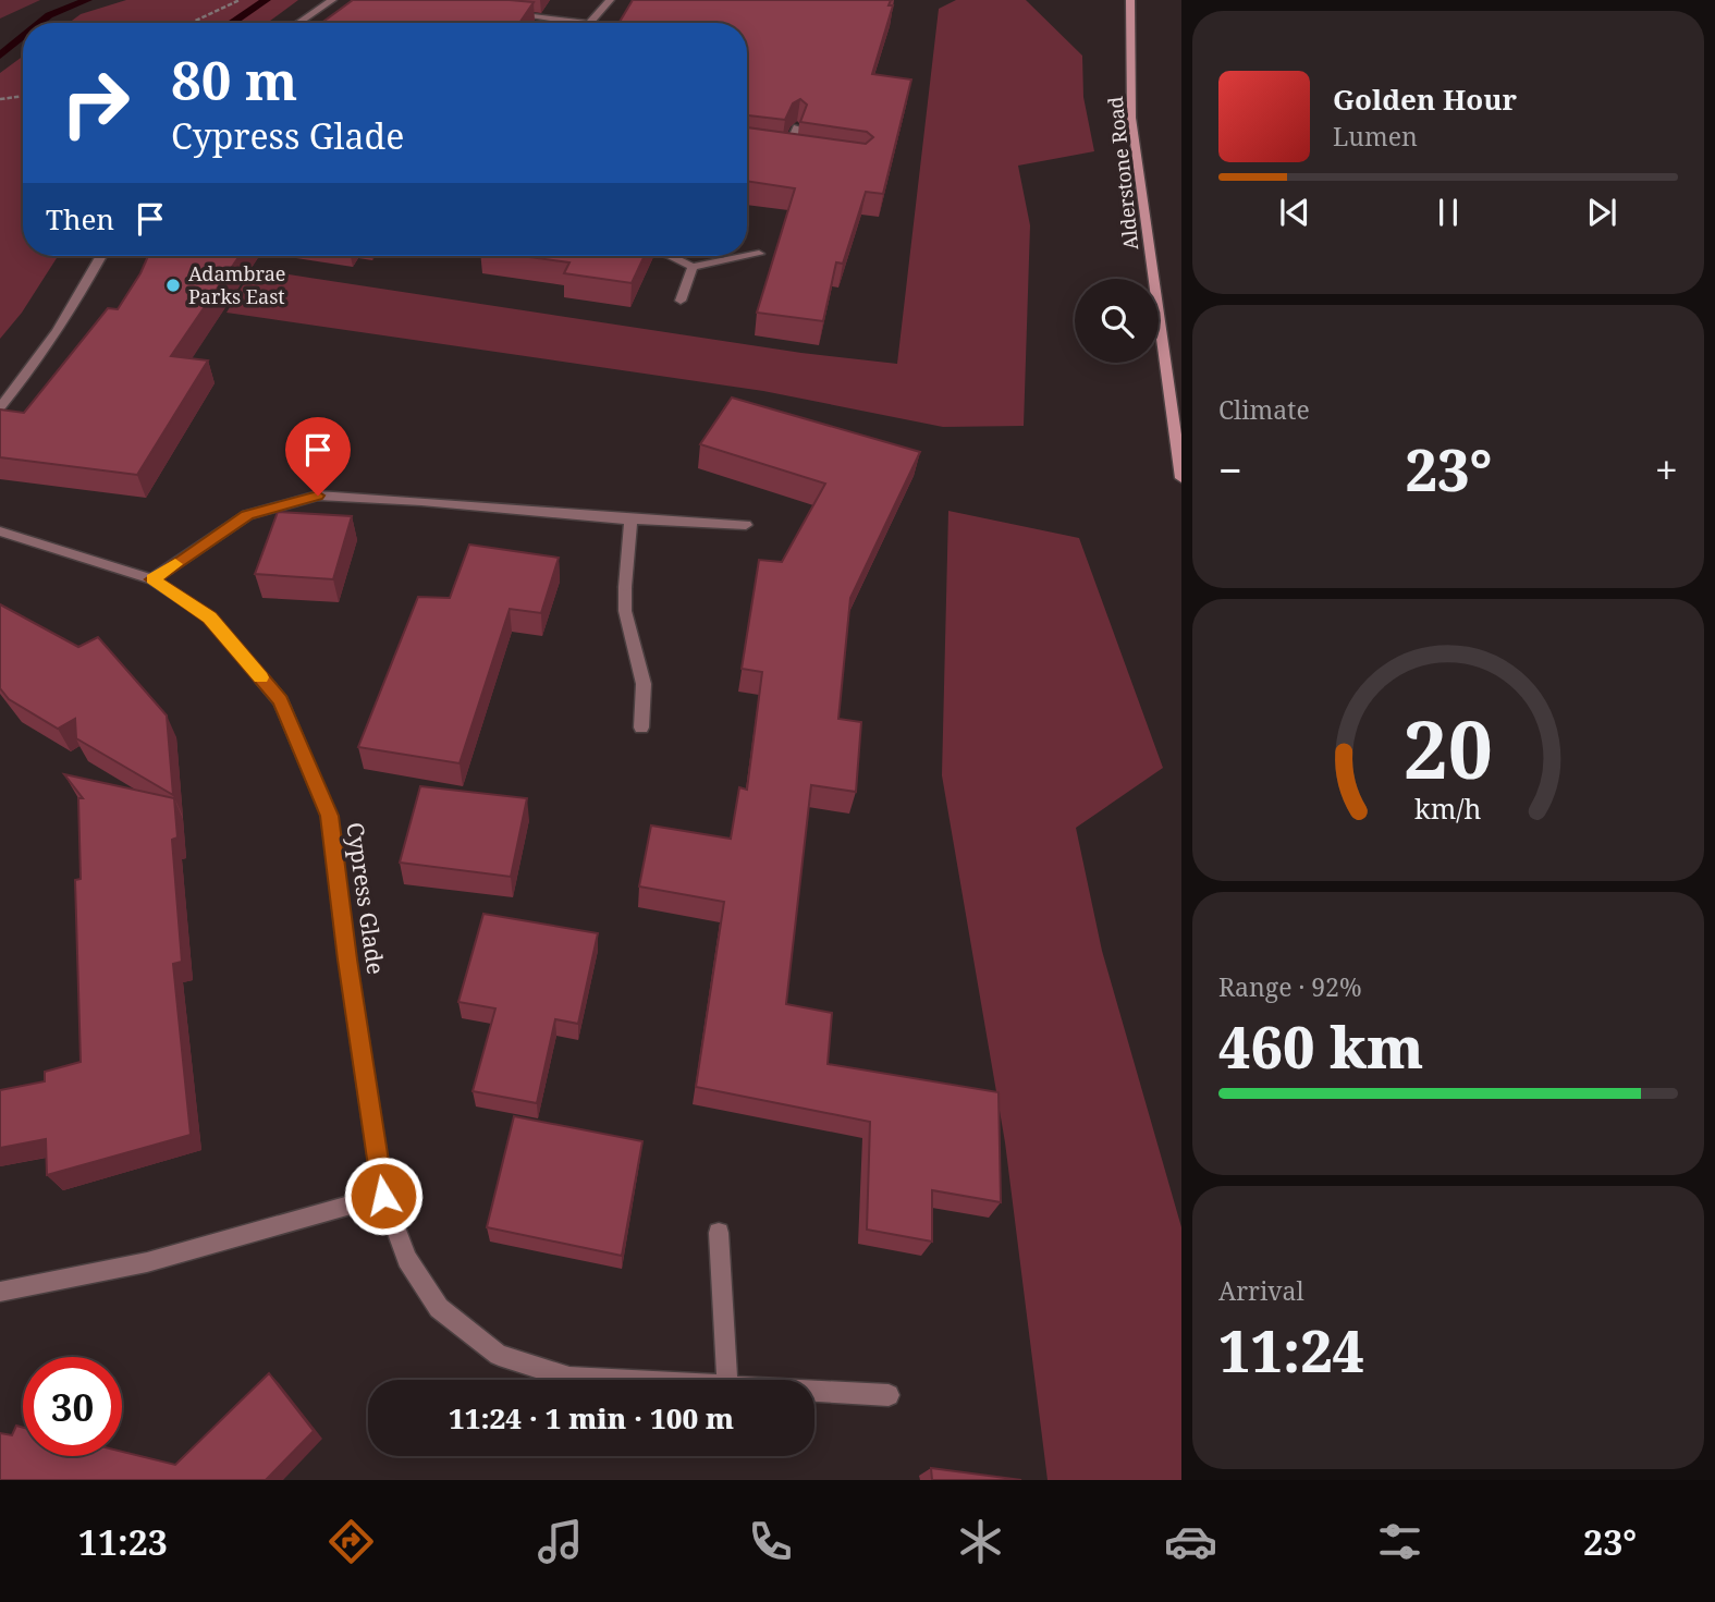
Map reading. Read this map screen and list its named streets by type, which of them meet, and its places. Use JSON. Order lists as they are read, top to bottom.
{
  "streets": {
    "street": ["Alderstone Road", "Cypress Glade"]
  },
  "places": ["Adambrae Parks East"],
  "page": {
    "turn": ["80 m", "Cypress Glade"],
    "song": ["Golden Hour", "Lumen"],
    "then": "Then",
    "tile": [
      "Climate",
      ["Range · 92%", "460 km"],
      ["Arrival", "11:24"]
    ],
    "heat": ["−", "23°", "+"],
    "limit": "30",
    "trip": "11:24 · 1 min · 100 m",
    "tabs": ["11:23", "23°"],
    "gauge": ["20", "km/h"]
  }
}
